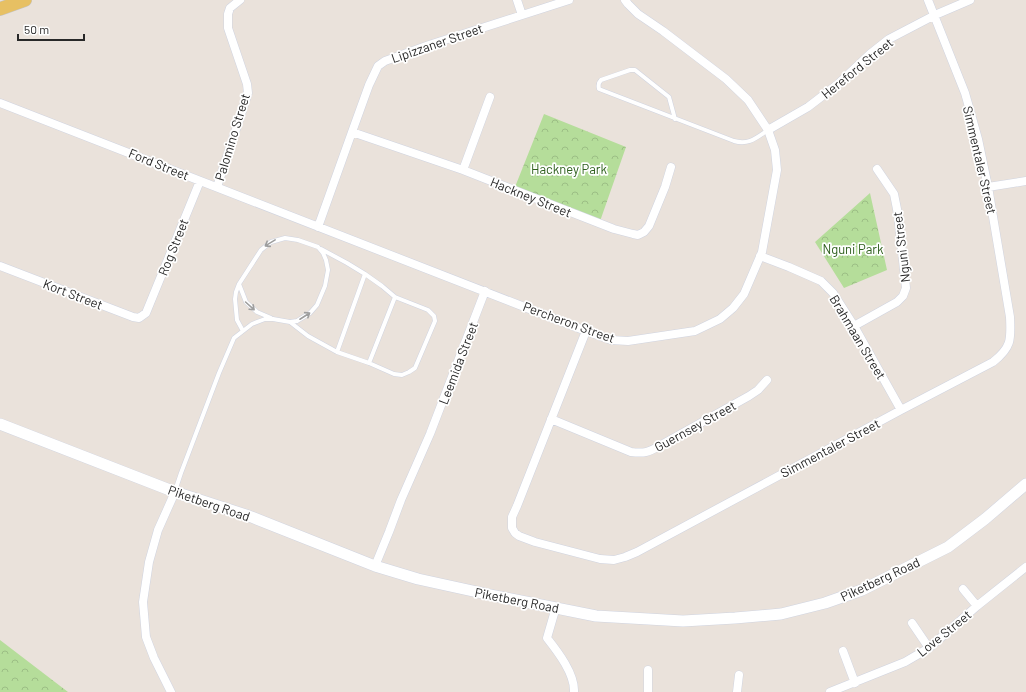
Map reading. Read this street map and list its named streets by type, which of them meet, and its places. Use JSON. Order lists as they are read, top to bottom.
{
  "streets": {
    "street": [
      "Lipizzaner Street",
      "Hereford Street",
      "Palomino Street",
      "Simmentaler Street",
      "Ford Street",
      "Hackney Street",
      "Rog Street",
      "Nguni Street",
      "Kort Street",
      "Percheron Street",
      "Brahmaan Street",
      "Leemida Street",
      "Guernsey Street",
      "Piketberg Road",
      "Love Street"
    ]
  },
  "crossings": [
    ["Lipizzaner Street", "Ford Street"],
    ["Lipizzaner Street", "Hackney Street"],
    ["Lipizzaner Street", "Percheron Street"],
    ["Hereford Street", "Simmentaler Street"],
    ["Hereford Street", "Percheron Street"],
    ["Palomino Street", "Ford Street"],
    ["Simmentaler Street", "Percheron Street"],
    ["Simmentaler Street", "Brahmaan Street"],
    ["Simmentaler Street", "Guernsey Street"],
    ["Ford Street", "Rog Street"],
    ["Ford Street", "Percheron Street"],
    ["Rog Street", "Kort Street"],
    ["Nguni Street", "Brahmaan Street"],
    ["Percheron Street", "Brahmaan Street"],
    ["Percheron Street", "Leemida Street"],
    ["Leemida Street", "Piketberg Road"]
  ],
  "parks": ["Hackney Park", "Nguni Park"],
  "scale_bar": "50 m"
}
